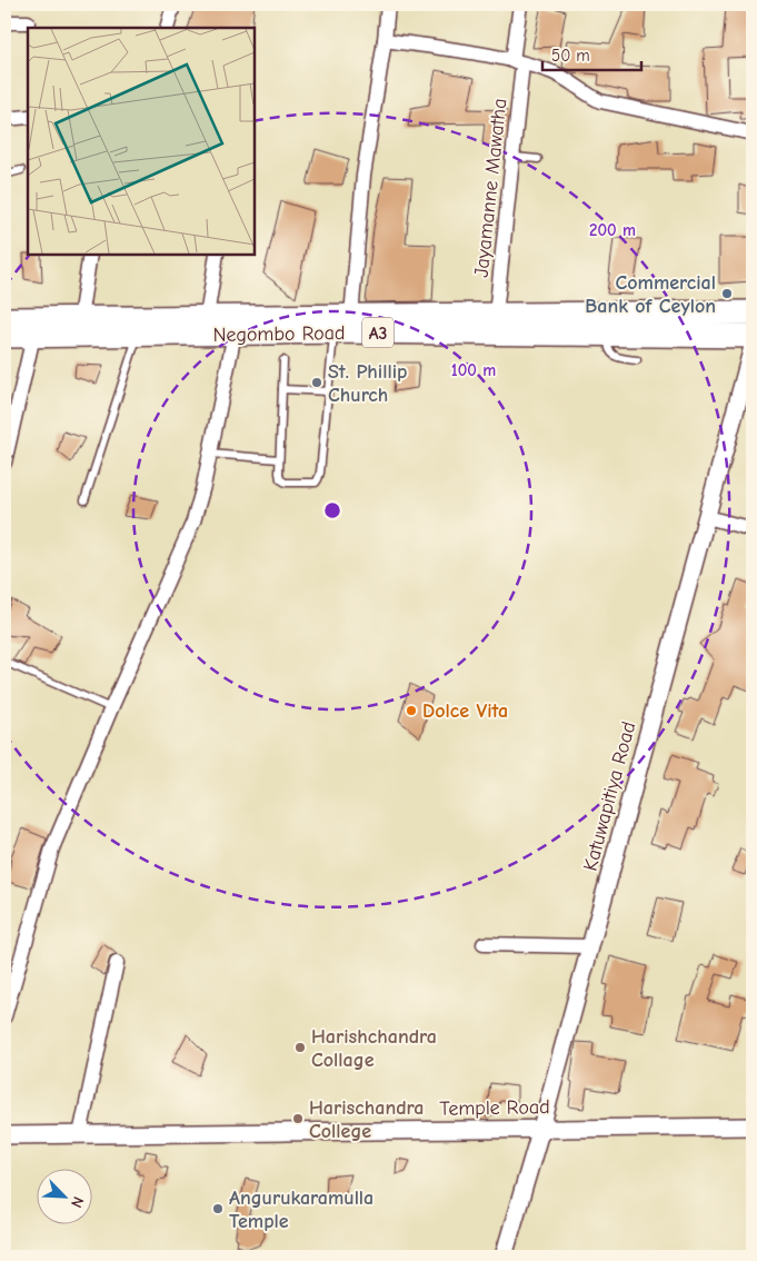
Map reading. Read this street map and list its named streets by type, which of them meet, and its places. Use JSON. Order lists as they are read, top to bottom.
{
  "streets": {
    "highway": ["A3", "Negombo Road"],
    "street": ["Jayamanne Mawatha", "Katuwapitiya Road", "Temple Road"]
  },
  "crossings": [
    ["Jayamanne Mawatha", "Negombo Road"],
    ["Katuwapitiya Road", "Temple Road"]
  ],
  "places": [
    "Commercial Bank of Ceylon",
    "St. Phillip Church",
    "Dolce Vita",
    "Harishchandra Collage",
    "Harischandra College",
    "Angurukaramulla Temple"
  ],
  "scale_bar": "50 m",
  "north": "bottom right",
  "rings": ["200 m", "100 m"]
}
